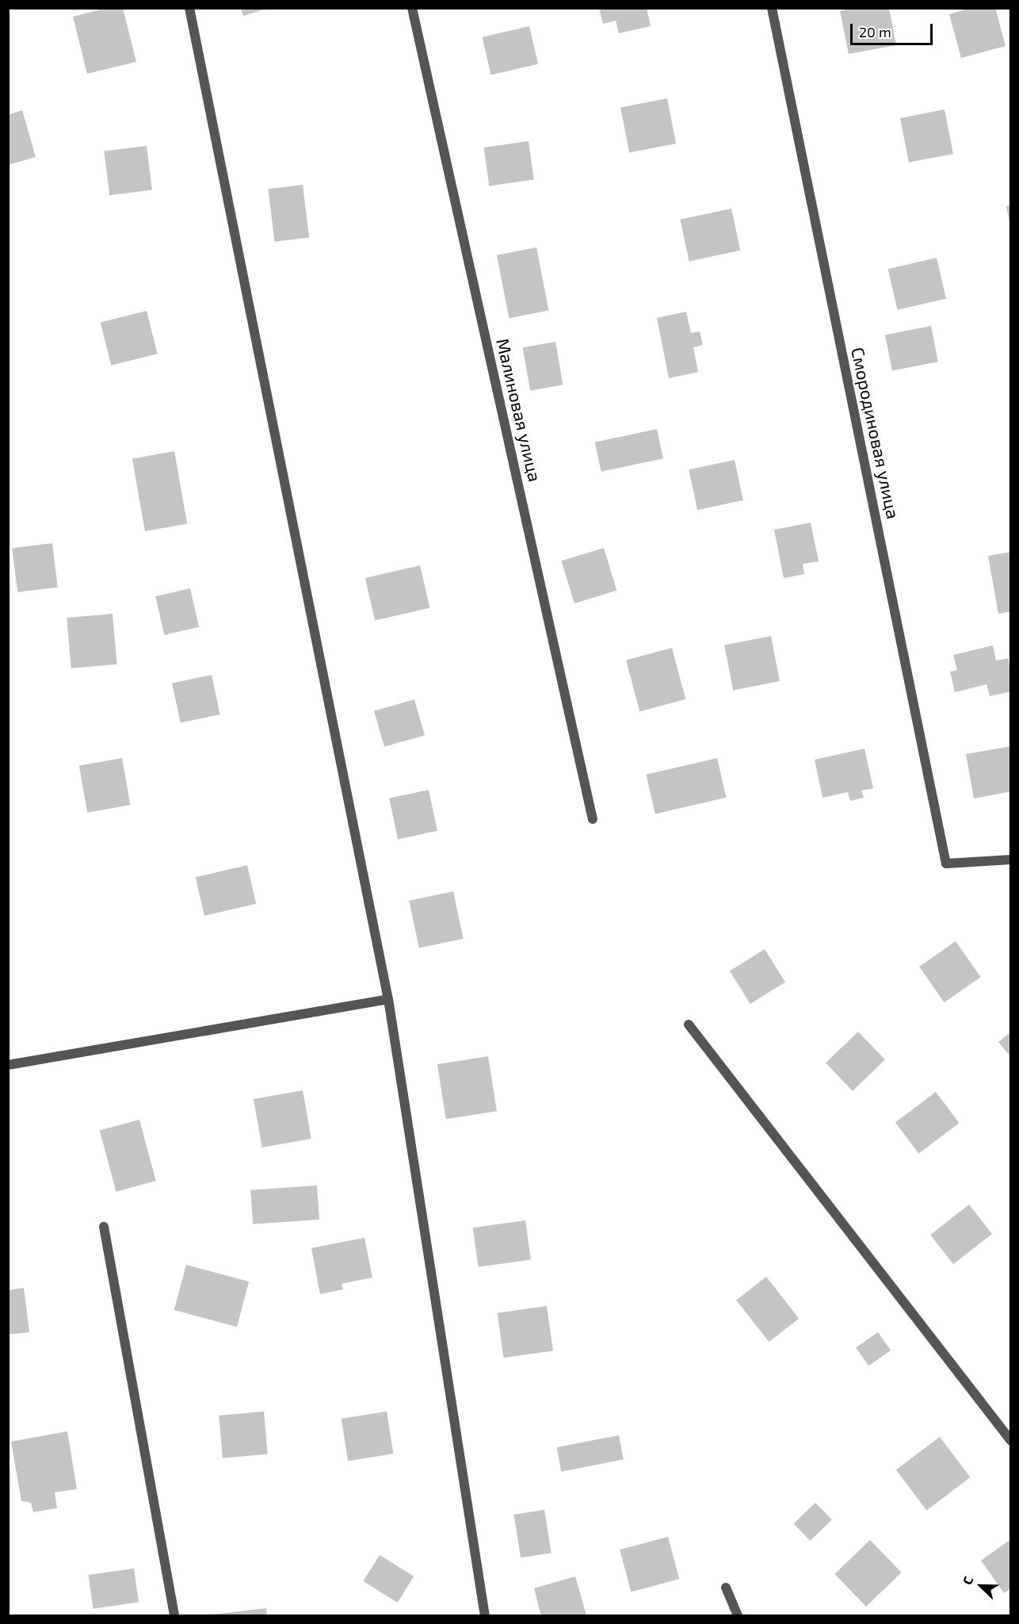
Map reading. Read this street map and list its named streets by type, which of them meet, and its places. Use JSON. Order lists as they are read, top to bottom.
{
  "streets": {
    "street": ["Малиновая улица", "Смородиновая улица"]
  },
  "scale_bar": "20 m",
  "north": "top left"
}
